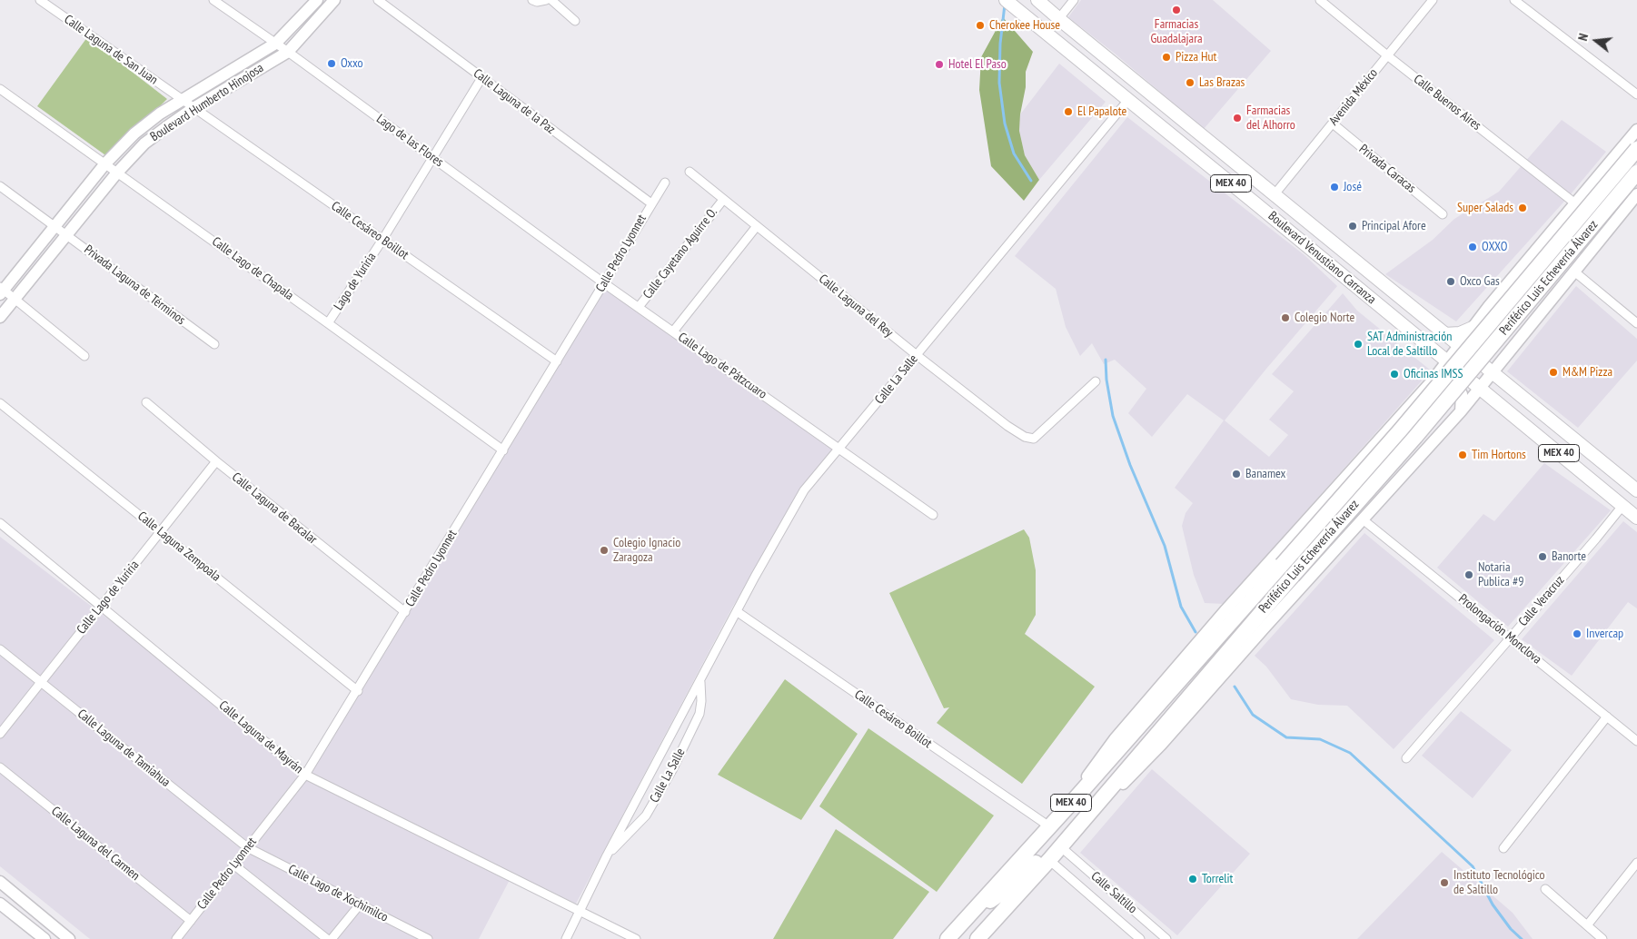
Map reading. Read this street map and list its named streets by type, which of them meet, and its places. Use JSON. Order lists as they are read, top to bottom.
{
  "streets": {
    "highway": ["MEX 40", "Periférico Luis Echeverría Álvarez"],
    "main road": ["Boulevard Venustiano Carranza"],
    "street": [
      "Calle Laguna de San Juan",
      "Avenida México",
      "Calle Laguna de la Paz",
      "Boulevard Humberto Hinojosa",
      "Calle Buenos Aires",
      "Lago de las Flores",
      "Privada Caracas",
      "Calle Cesáreo Boillot",
      "Calle Pedro Lyonnet",
      "Calle Cayetano Aguirre O.",
      "Calle Lago de Chapala",
      "Lago de Yuriria",
      "Privada Laguna de Términos",
      "Calle Laguna del Rey",
      "Calle Lago de Pátzcuaro",
      "Calle La Salle",
      "Calle Laguna de Bacalar",
      "Calle Laguna Zempoala",
      "Calle Lago de Yuriria",
      "Calle Veracruz",
      "Prolongación Monclova",
      "Calle Laguna de Mayrán",
      "Calle Laguna de Tamiahua",
      "Calle Laguna del Carmen",
      "Calle Saltillo",
      "Calle Lago de Xochimilco"
    ]
  },
  "crossings": [
    ["Calle Laguna de San Juan", "Boulevard Humberto Hinojosa"],
    ["Calle Laguna de San Juan", "Calle Cesáreo Boillot"],
    ["Avenida México", "Calle Buenos Aires"],
    ["Avenida México", "Privada Caracas"],
    ["Avenida México", "Boulevard Venustiano Carranza"],
    ["Calle Laguna de la Paz", "Calle Pedro Lyonnet"],
    ["Calle Laguna de la Paz", "Lago de Yuriria"],
    ["Boulevard Humberto Hinojosa", "Lago de las Flores"],
    ["Boulevard Humberto Hinojosa", "Calle Cesáreo Boillot"],
    ["Boulevard Humberto Hinojosa", "Calle Lago de Chapala"],
    ["Boulevard Humberto Hinojosa", "Privada Laguna de Términos"],
    ["Calle Buenos Aires", "Periférico Luis Echeverría Álvarez"],
    ["Lago de las Flores", "Calle Pedro Lyonnet"],
    ["Lago de las Flores", "Lago de Yuriria"],
    ["Lago de las Flores", "Calle Lago de Pátzcuaro"],
    ["Calle Cesáreo Boillot", "Calle Pedro Lyonnet"],
    ["Calle Cesáreo Boillot", "Periférico Luis Echeverría Álvarez"],
    ["Calle Cesáreo Boillot", "Lago de Yuriria"],
    ["Calle Cesáreo Boillot", "Calle La Salle"],
    ["Calle Pedro Lyonnet", "Calle Lago de Chapala"],
    ["Calle Pedro Lyonnet", "Calle Lago de Pátzcuaro"],
    ["Calle Pedro Lyonnet", "Calle Laguna de Bacalar"],
    ["Calle Pedro Lyonnet", "Calle Laguna Zempoala"],
    ["Calle Pedro Lyonnet", "Calle Laguna de Mayrán"],
    ["Calle Pedro Lyonnet", "Calle Laguna de Tamiahua"],
    ["Calle Pedro Lyonnet", "Calle Laguna del Carmen"],
    ["Calle Pedro Lyonnet", "Calle Lago de Xochimilco"],
    ["Calle Cayetano Aguirre O.", "Calle Laguna del Rey"],
    ["Calle Cayetano Aguirre O.", "Calle Lago de Pátzcuaro"],
    ["Boulevard Venustiano Carranza", "Periférico Luis Echeverría Álvarez"],
    ["Boulevard Venustiano Carranza", "Calle La Salle"],
    ["Boulevard Venustiano Carranza", "Calle Veracruz"],
    ["Calle Lago de Chapala", "Lago de Yuriria"],
    ["Periférico Luis Echeverría Álvarez", "Calle Saltillo"],
    ["Calle Laguna del Rey", "Calle La Salle"],
    ["Calle Lago de Pátzcuaro", "Calle La Salle"],
    ["Calle La Salle", "Calle Laguna de Mayrán"],
    ["Calle Laguna de Bacalar", "Calle Lago de Yuriria"],
    ["Calle Laguna Zempoala", "Calle Lago de Yuriria"],
    ["Calle Lago de Yuriria", "Calle Laguna de Mayrán"],
    ["Calle Lago de Yuriria", "Calle Laguna de Tamiahua"],
    ["Calle Veracruz", "Prolongación Monclova"],
    ["Calle Laguna de Tamiahua", "Calle Lago de Xochimilco"]
  ],
  "places": [
    "Farmacias Guadalajara",
    "Cherokee House",
    "Pizza Hut",
    "Oxxo",
    "Hotel El Paso",
    "Las Brazas",
    "El Papalote",
    "Farmacias del Alhorro",
    "José",
    "Super Salads",
    "Principal Afore",
    "OXXO",
    "Oxco Gas",
    "Colegio Norte",
    "SAT Administración Local de Saltillo",
    "M&M Pizza",
    "Oficinas IMSS",
    "Tim Hortons",
    "Banamex",
    "Colegio Ignacio Zaragoza",
    "Banorte",
    "Notaria Publica #9",
    "Invercap",
    "Torrelit",
    "Instituto Tecnológico de Saltillo"
  ],
  "north": "left"
}
